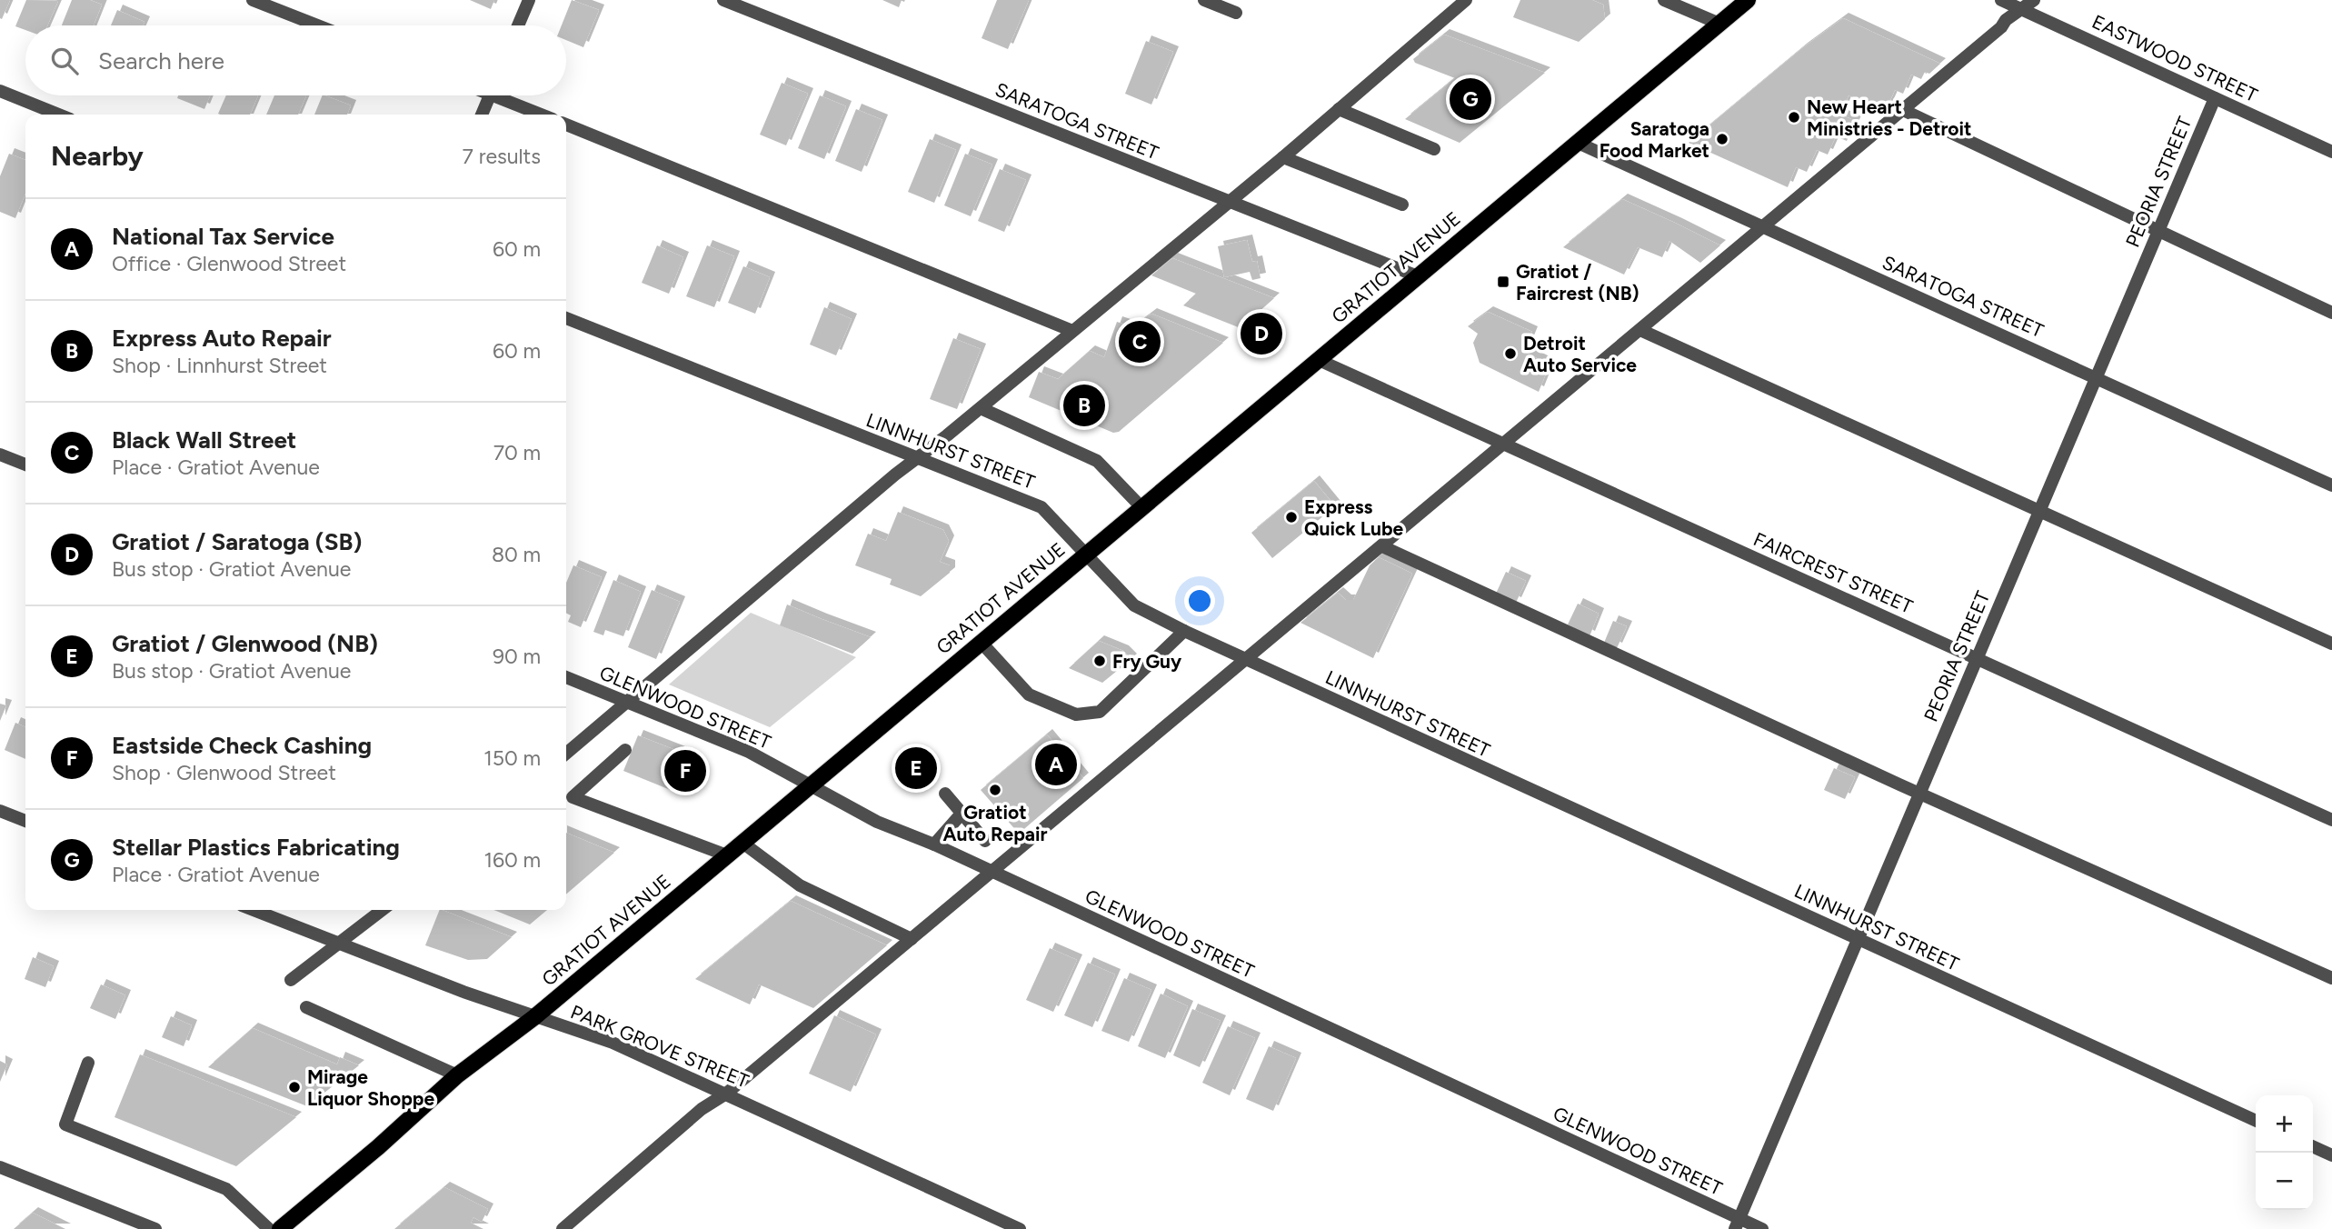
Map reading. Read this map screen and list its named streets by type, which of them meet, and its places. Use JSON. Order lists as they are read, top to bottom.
{
  "streets": {
    "main road": ["GRATIOT AVENUE"],
    "street": [
      "EASTWOOD STREET",
      "SARATOGA STREET",
      "PEORIA STREET",
      "LINNHURST STREET",
      "FAIRCREST STREET",
      "GLENWOOD STREET",
      "PARK GROVE STREET"
    ]
  },
  "crossings": [
    ["EASTWOOD STREET", "PEORIA STREET"],
    ["SARATOGA STREET", "PEORIA STREET"],
    ["SARATOGA STREET", "GRATIOT AVENUE"],
    ["PEORIA STREET", "LINNHURST STREET"],
    ["PEORIA STREET", "FAIRCREST STREET"],
    ["PEORIA STREET", "GLENWOOD STREET"],
    ["GRATIOT AVENUE", "LINNHURST STREET"],
    ["GRATIOT AVENUE", "FAIRCREST STREET"],
    ["GRATIOT AVENUE", "GLENWOOD STREET"],
    ["GRATIOT AVENUE", "PARK GROVE STREET"]
  ],
  "places": {
    "other": [
      "New Heart Ministries - Detroit",
      "Saratoga Food Market",
      "Detroit Auto Service",
      "Express Quick Lube",
      "Fry Guy",
      "Gratiot Auto Repair",
      "Mirage Liquor Shoppe"
    ],
    "transit": ["Gratiot / Faircrest (NB)"]
  },
  "page": {
    "search": "Search here",
    "pins": [
      "G",
      "D",
      "C",
      "B",
      "A",
      "E",
      "F"
    ],
    "heading": ["Nearby", "7 results"],
    "list": [
      {
        "mark": "A",
        "name": "National Tax Service",
        "note": "Office · Glenwood Street",
        "value": "60 m"
      },
      {
        "mark": "B",
        "name": "Express Auto Repair",
        "note": "Shop · Linnhurst Street",
        "value": "60 m"
      },
      {
        "mark": "C",
        "name": "Black Wall Street",
        "note": "Place · Gratiot Avenue",
        "value": "70 m"
      },
      {
        "mark": "D",
        "name": "Gratiot / Saratoga (SB)",
        "note": "Bus stop · Gratiot Avenue",
        "value": "80 m"
      },
      {
        "mark": "E",
        "name": "Gratiot / Glenwood (NB)",
        "note": "Bus stop · Gratiot Avenue",
        "value": "90 m"
      },
      {
        "mark": "F",
        "name": "Eastside Check Cashing",
        "note": "Shop · Glenwood Street",
        "value": "150 m"
      },
      {
        "mark": "G",
        "name": "Stellar Plastics Fabricating",
        "note": "Place · Gratiot Avenue",
        "value": "160 m"
      }
    ],
    "map_buttons": ["+", "−"]
  }
}
